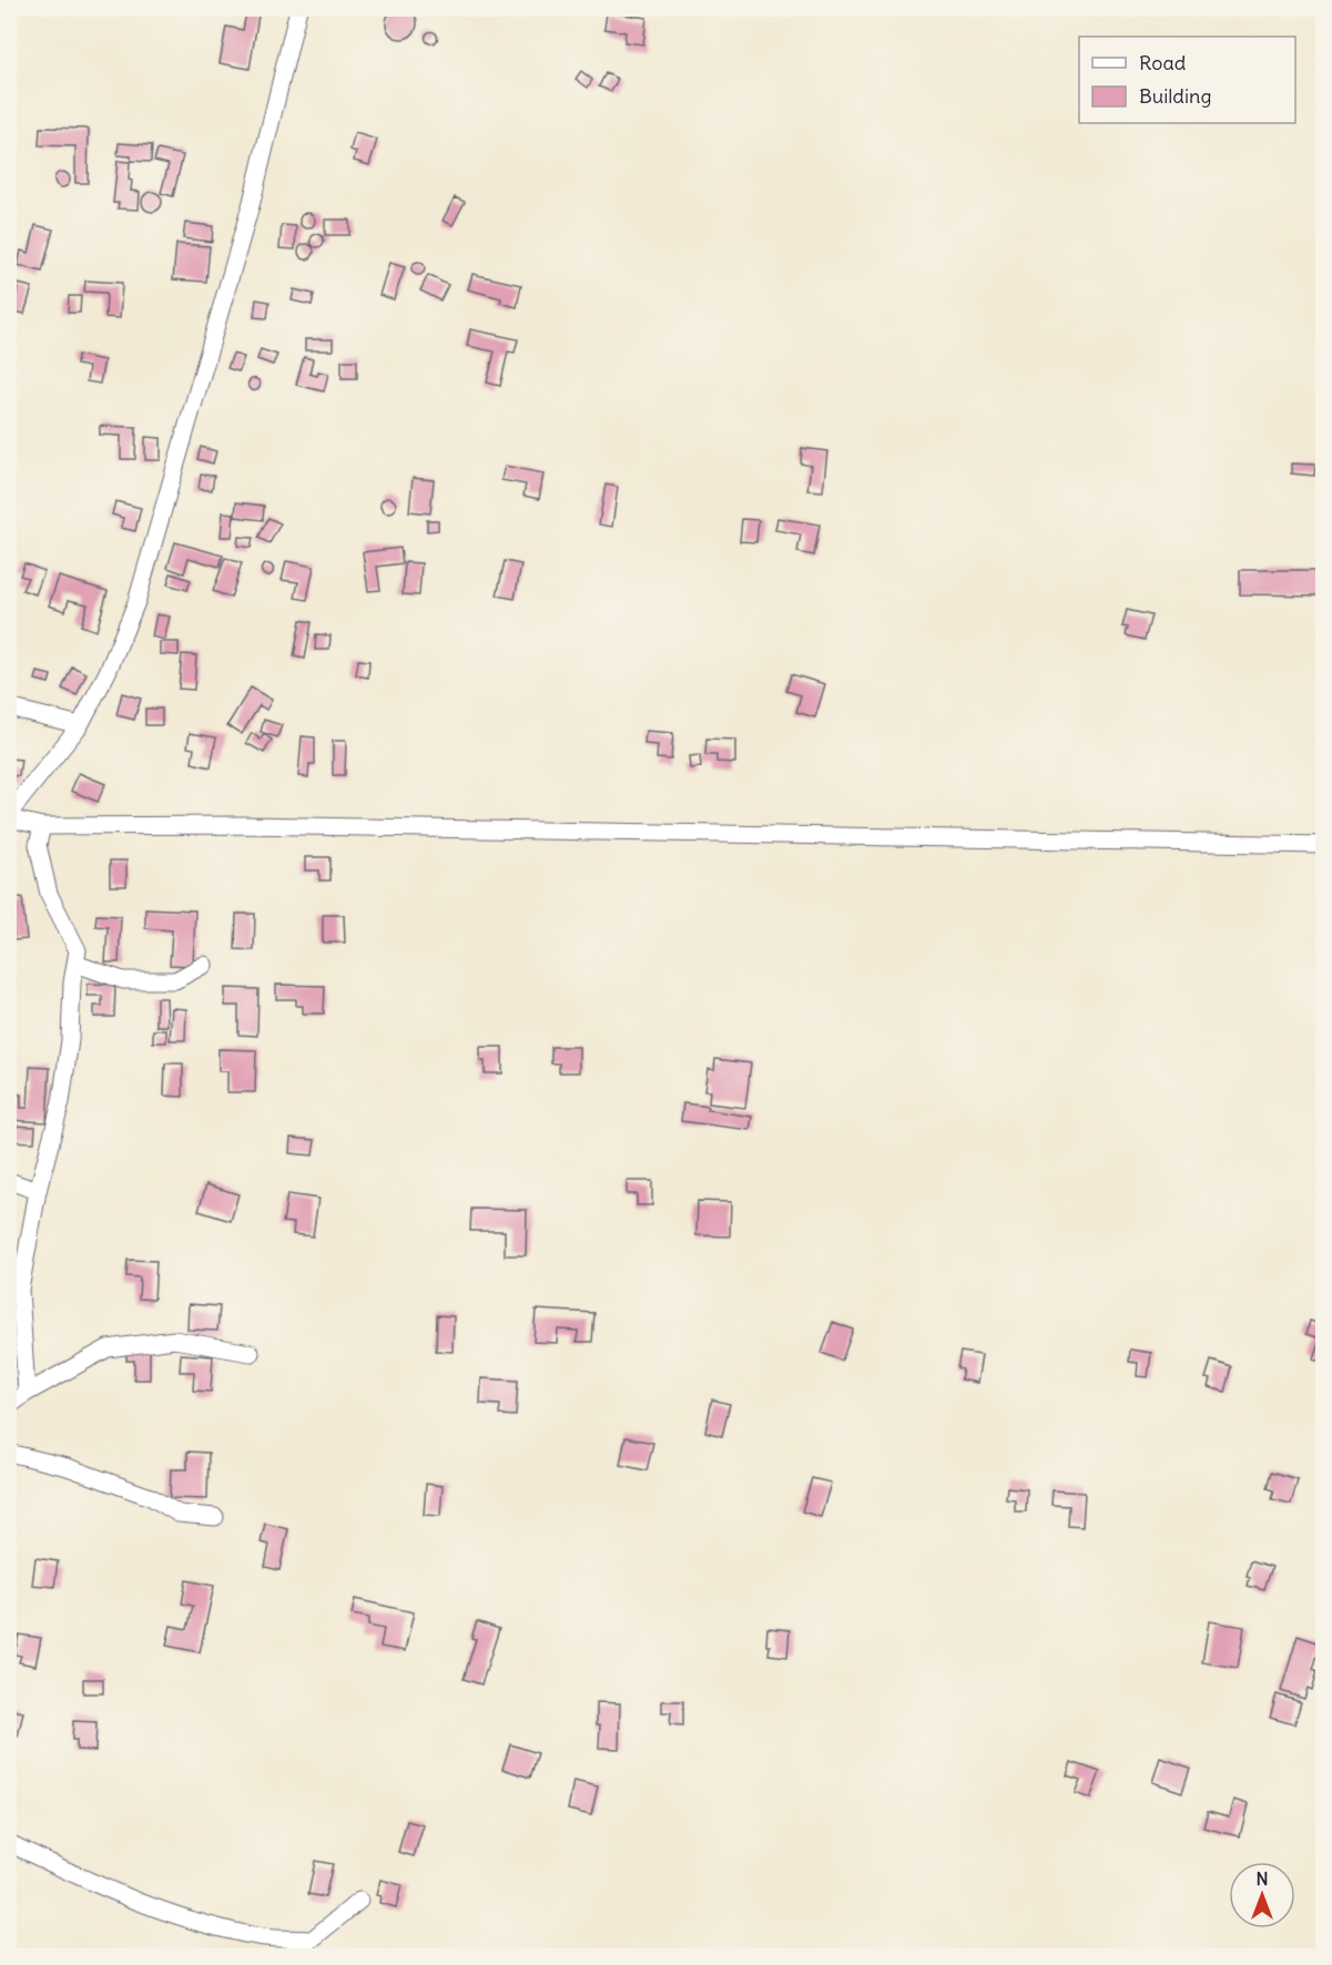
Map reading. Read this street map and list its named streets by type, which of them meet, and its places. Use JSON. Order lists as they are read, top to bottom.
{
  "legend": ["Road", "Building"],
  "north": "top"
}
